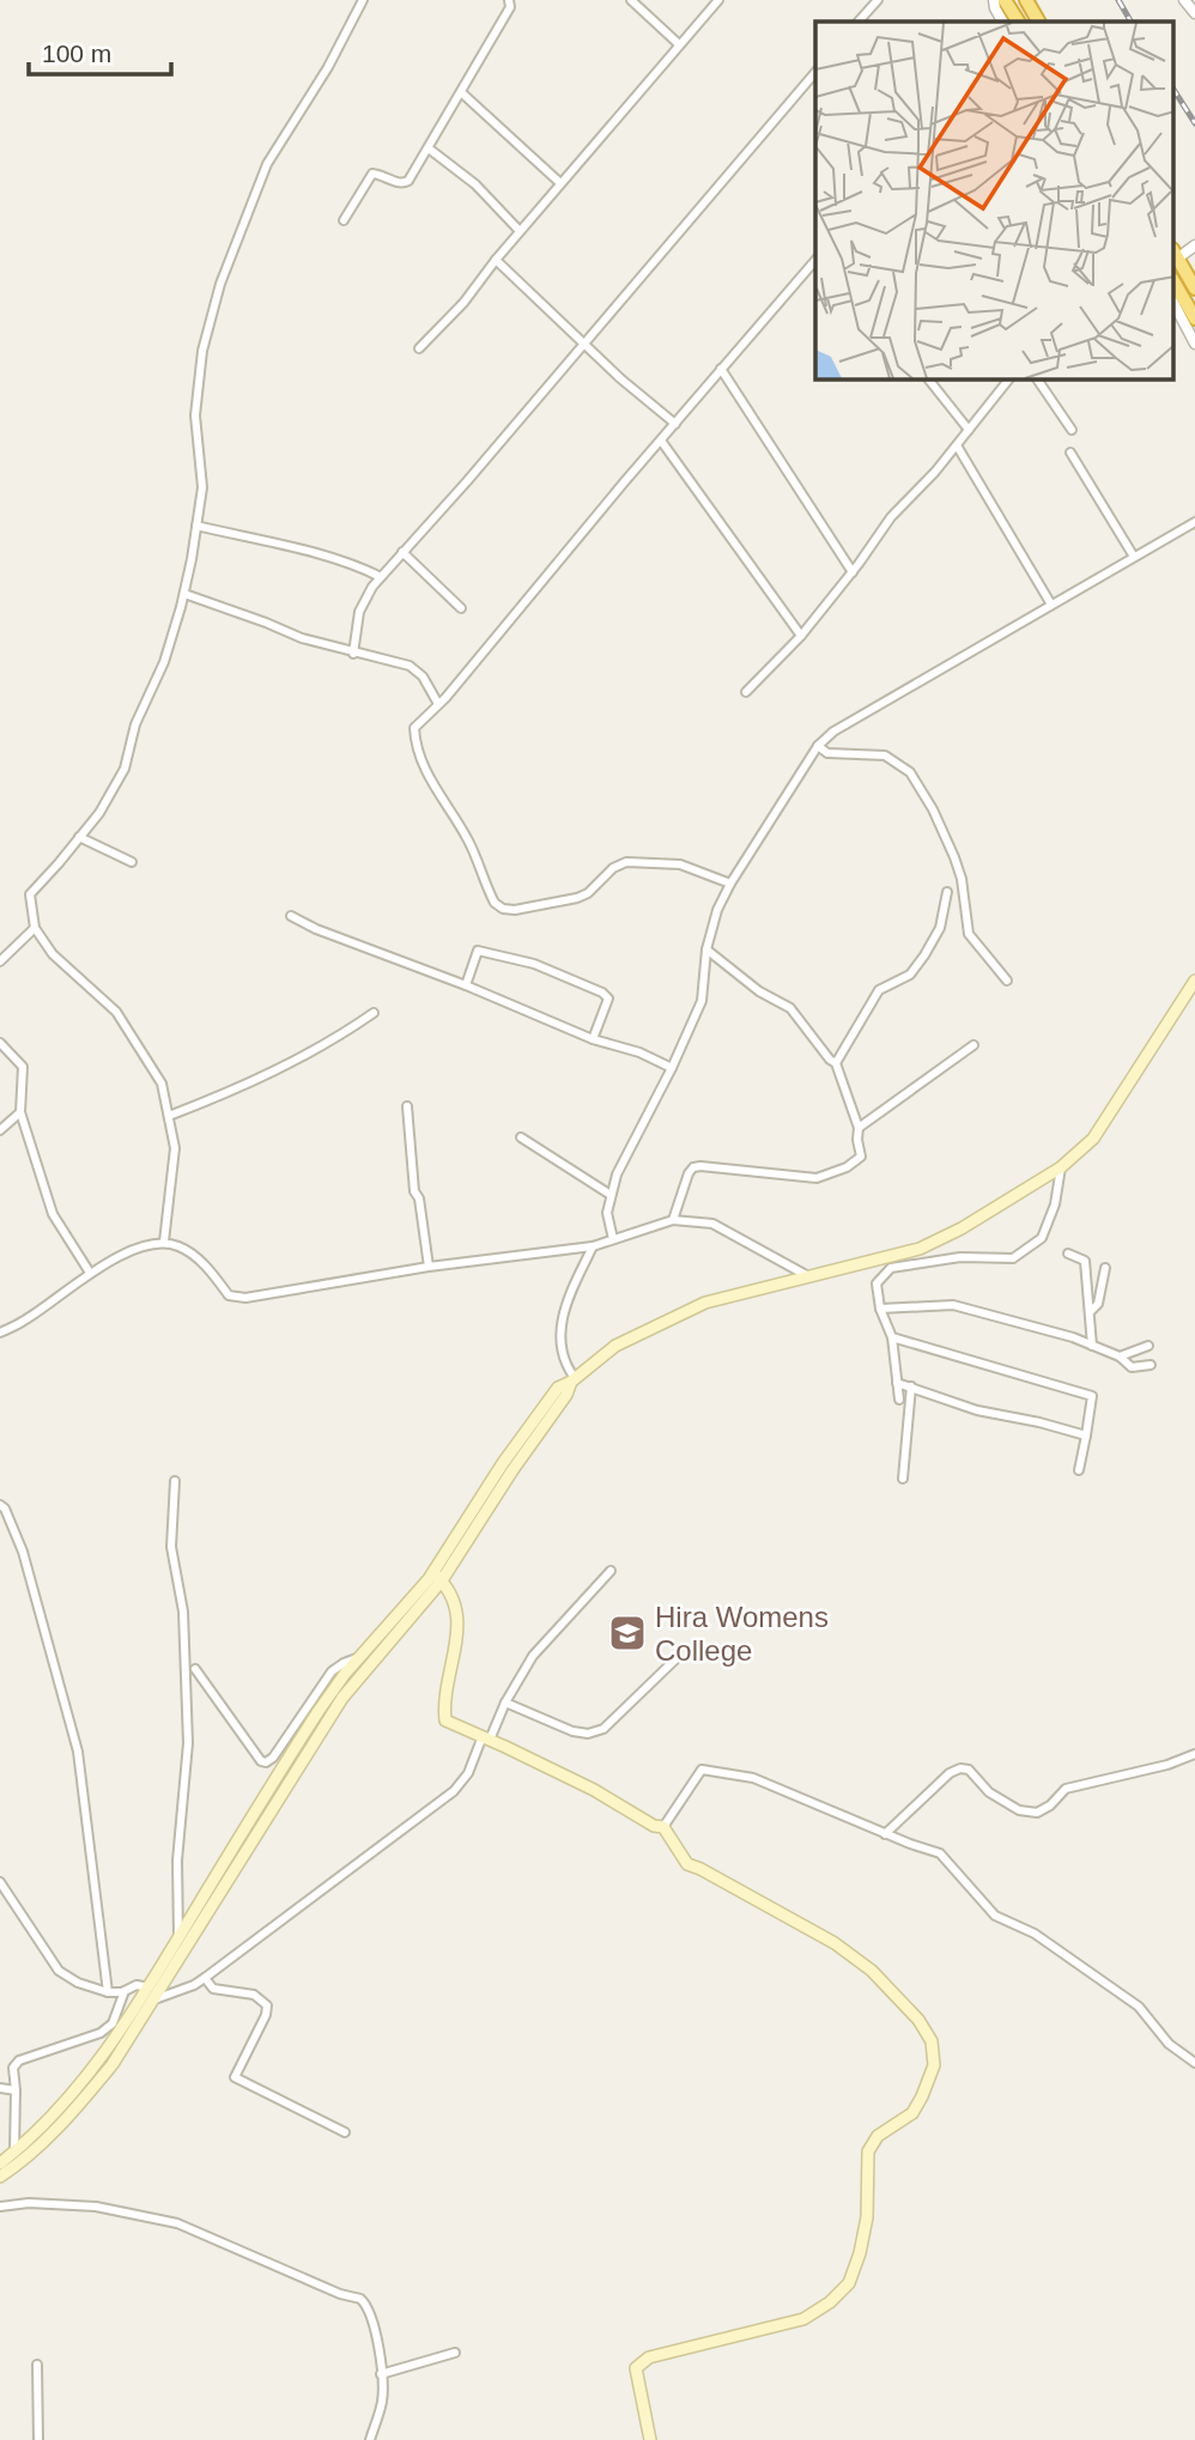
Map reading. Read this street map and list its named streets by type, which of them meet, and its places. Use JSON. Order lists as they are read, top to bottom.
{
  "places": {
    "school or university": ["Hira Womens College"]
  },
  "scale_bar": "100 m"
}
